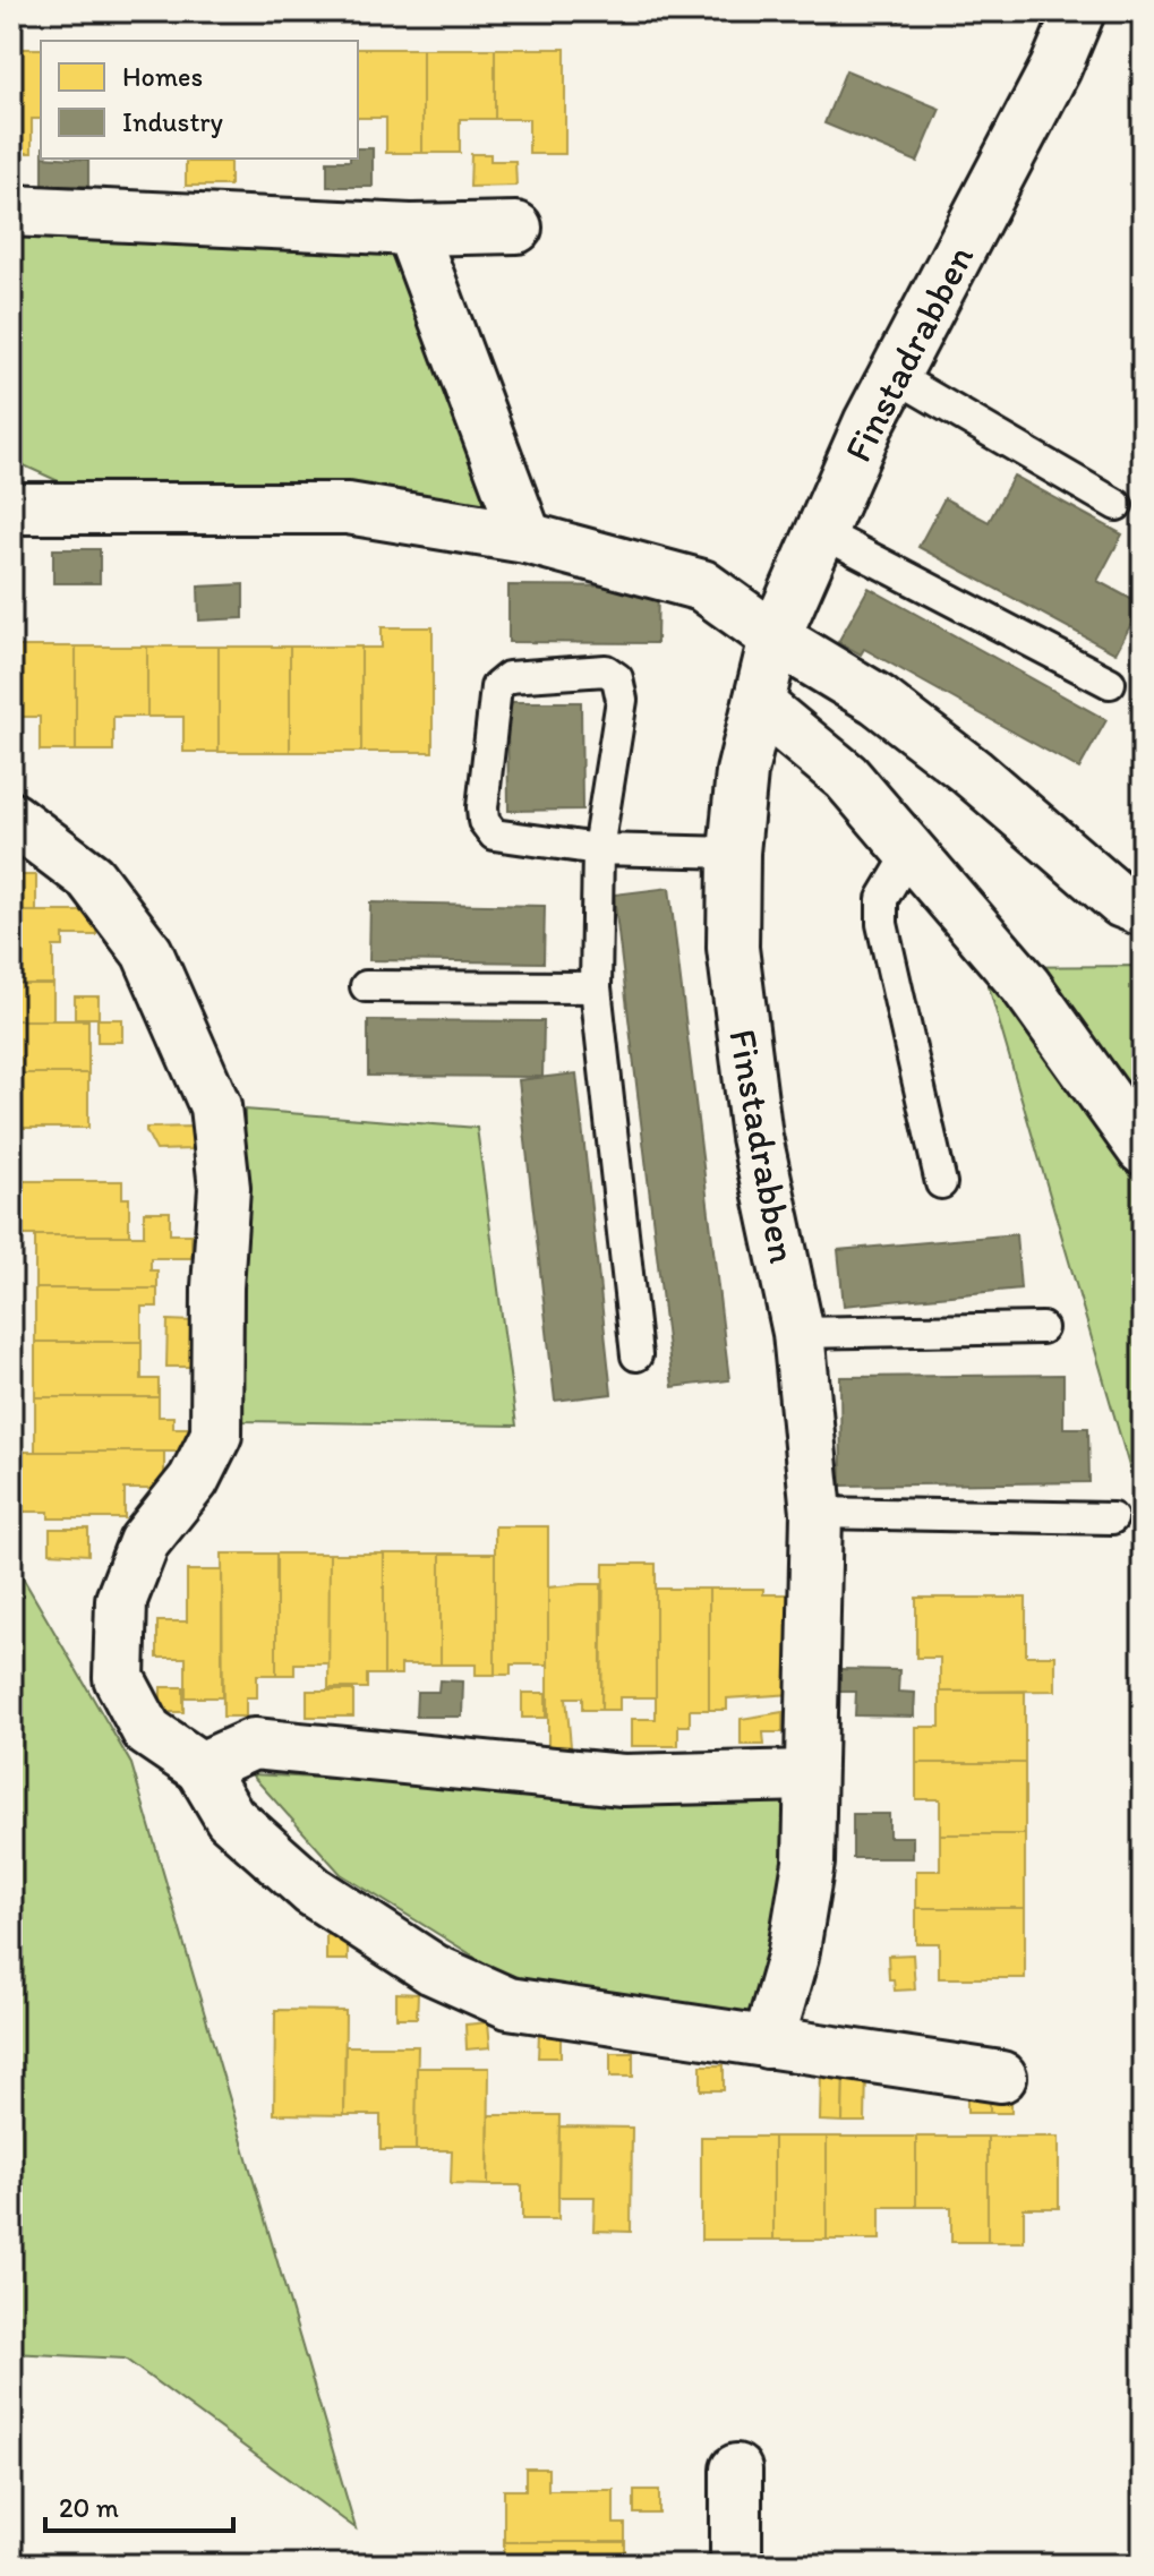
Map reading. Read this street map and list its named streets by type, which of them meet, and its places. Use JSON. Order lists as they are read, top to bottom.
{
  "streets": {
    "street": ["Finstadrabben"]
  },
  "legend": ["Homes", "Industry"],
  "scale_bar": "20 m"
}
